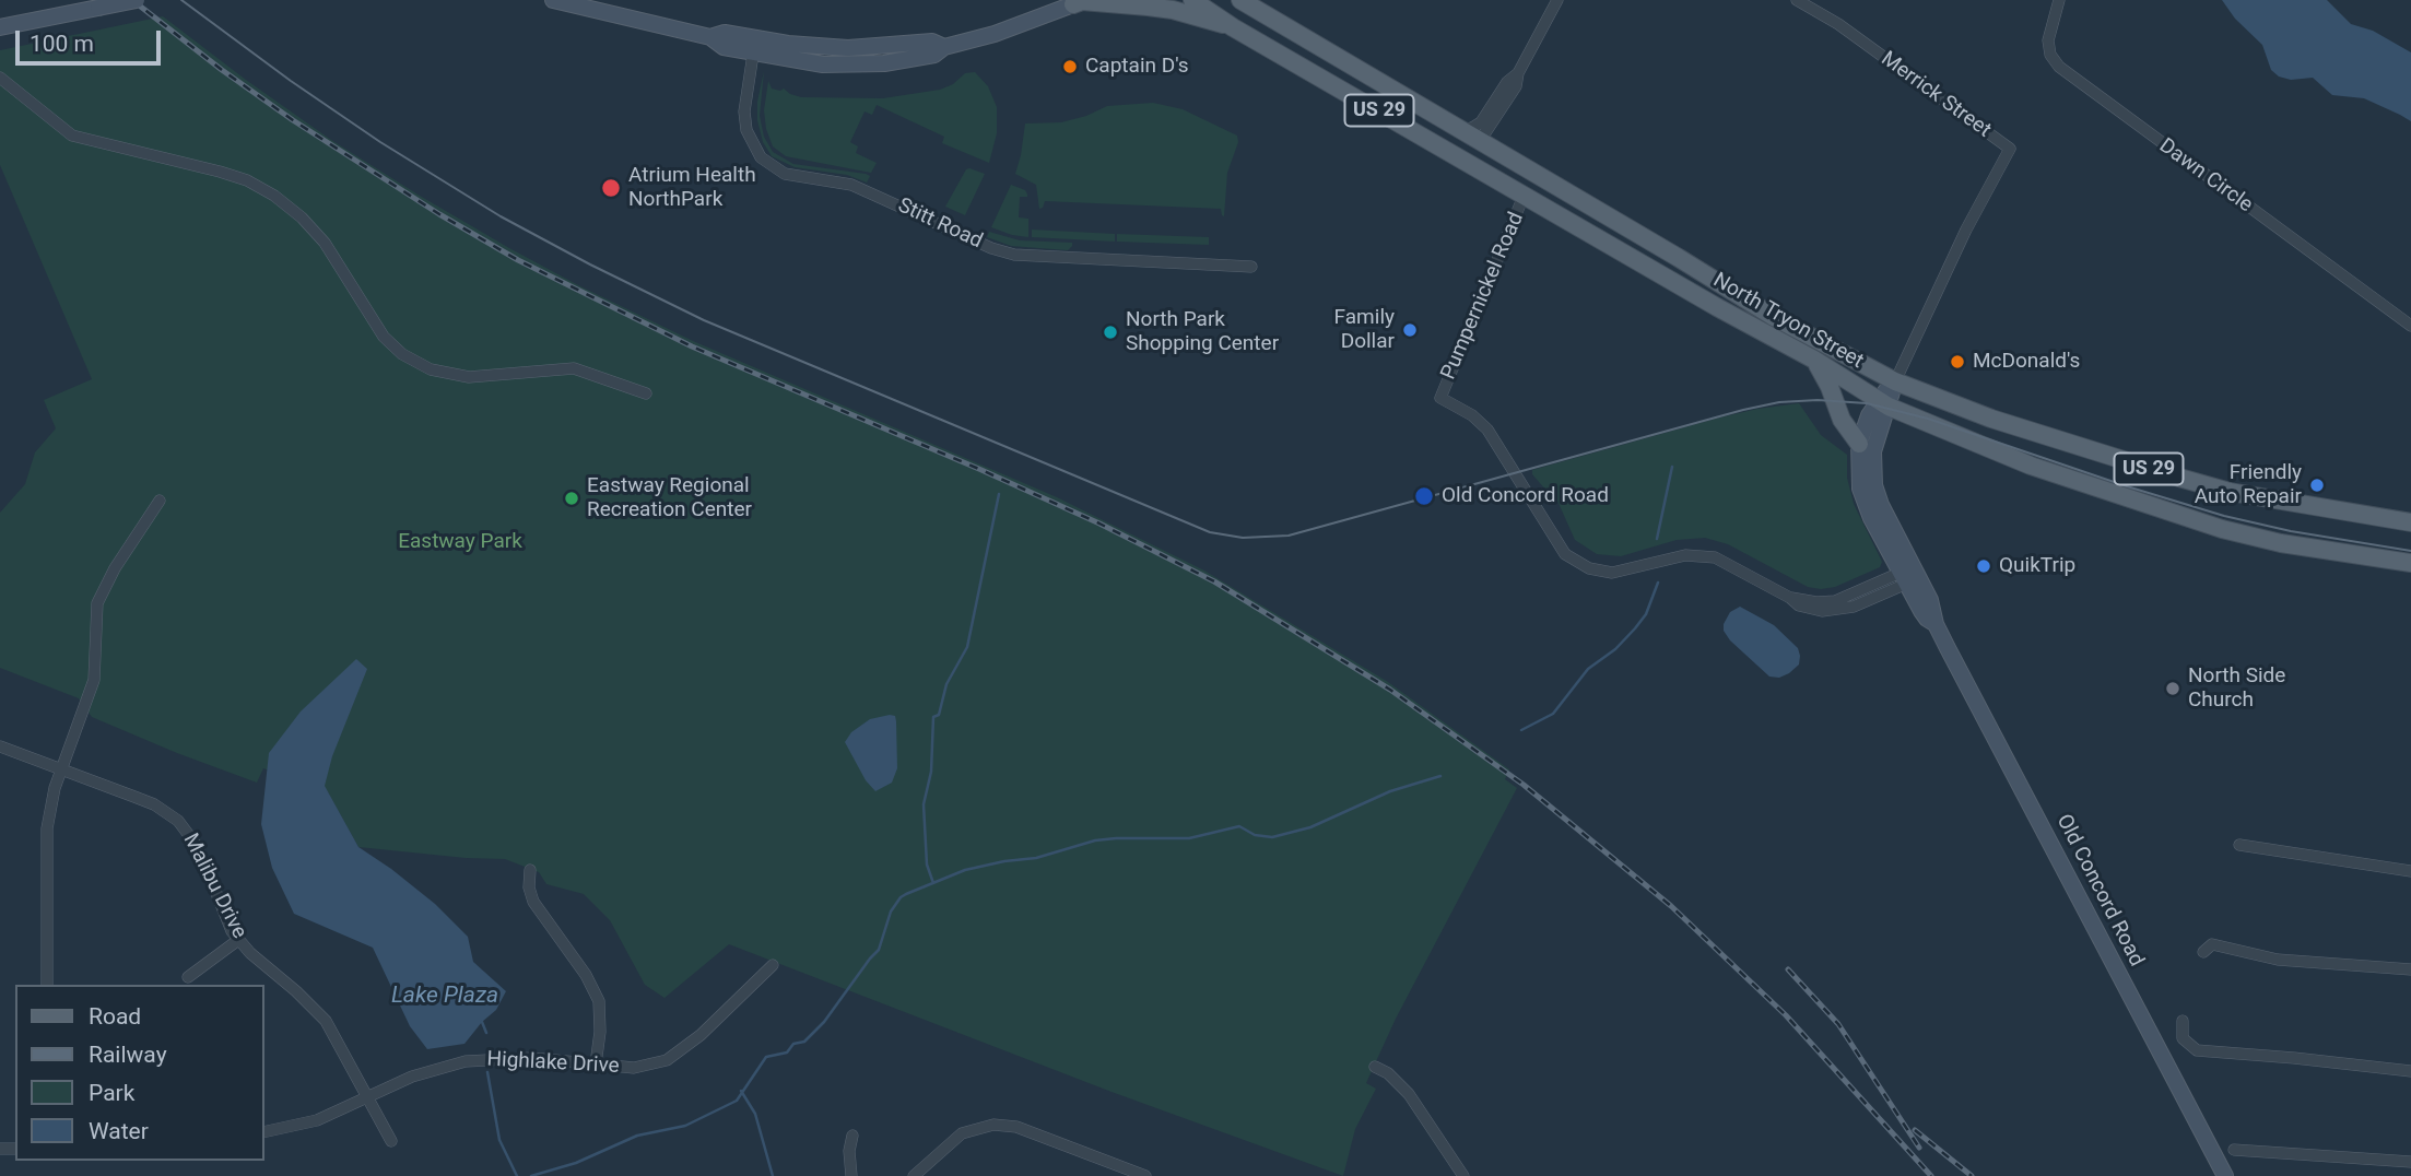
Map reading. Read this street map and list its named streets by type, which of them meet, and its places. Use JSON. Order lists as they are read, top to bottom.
{
  "streets": {
    "main road": ["US 29", "North Tryon Street"],
    "street": [
      "Merrick Street",
      "Dawn Circle",
      "Stitt Road",
      "Pumpernickel Road",
      "Malibu Drive",
      "Old Concord Road",
      "Highlake Drive"
    ]
  },
  "crossings": [
    ["Merrick Street", "North Tryon Street"],
    ["Merrick Street", "Old Concord Road"],
    ["Pumpernickel Road", "North Tryon Street"],
    ["Pumpernickel Road", "Old Concord Road"],
    ["North Tryon Street", "Old Concord Road"],
    ["Malibu Drive", "Highlake Drive"]
  ],
  "water": ["Lake Plaza"],
  "parks": ["Eastway Park"],
  "places": [
    "Captain D's",
    "Atrium Health NorthPark",
    "Family Dollar",
    "North Park Shopping Center",
    "McDonald's",
    "Friendly Auto Repair",
    "Old Concord Road",
    "Eastway Regional Recreation Center",
    "QuikTrip",
    "North Side Church"
  ],
  "legend": [
    "Road",
    "Railway",
    "Park",
    "Water"
  ],
  "scale_bar": "100 m"
}
